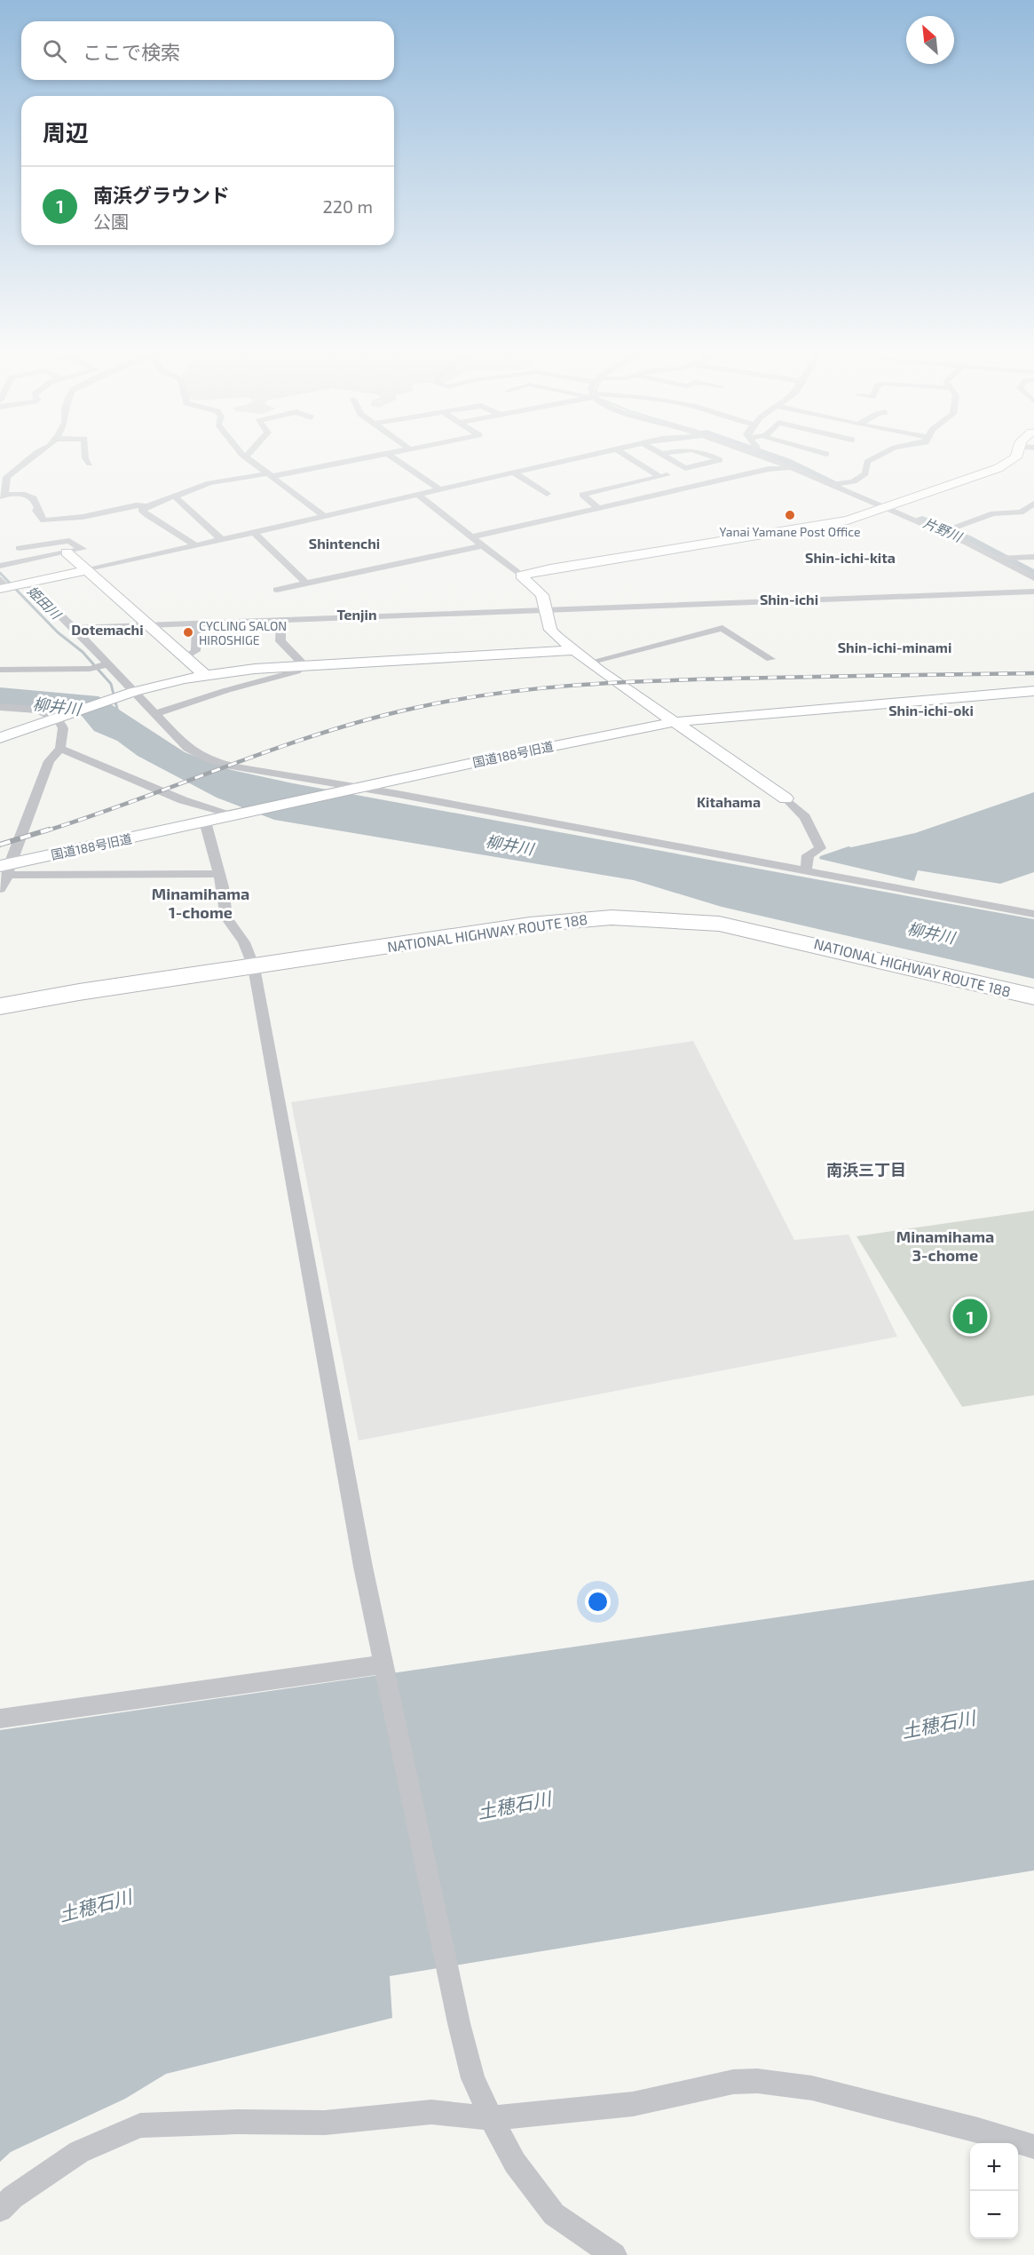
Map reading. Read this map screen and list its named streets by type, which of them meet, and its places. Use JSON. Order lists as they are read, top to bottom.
{
  "streets": {
    "highway": ["NATIONAL HIGHWAY ROUTE 188"],
    "street": ["国道188号旧道"]
  },
  "districts": [
    "Shintenchi",
    "Shin-ichi-kita",
    "Shin-ichi",
    "Tenjin",
    "Dotemachi",
    "Shin-ichi-minami",
    "Shin-ichi-oki",
    "Kitahama",
    "Minamihama 1-chome",
    "南浜三丁目",
    "Minamihama 3-chome"
  ],
  "water": [
    "片野川",
    "姫田川",
    "柳井川",
    "土穂石川"
  ],
  "places": ["Yanai Yamane Post Office", "CYCLING SALON HIROSHIGE"],
  "north": "top left",
  "page": {
    "search": "ここで検索",
    "heading": "周辺",
    "list": [
      {
        "mark": "1",
        "name": "南浜グラウンド",
        "note": "公園",
        "value": "220 m"
      }
    ],
    "pins": "1",
    "map_buttons": ["+", "−"]
  }
}
